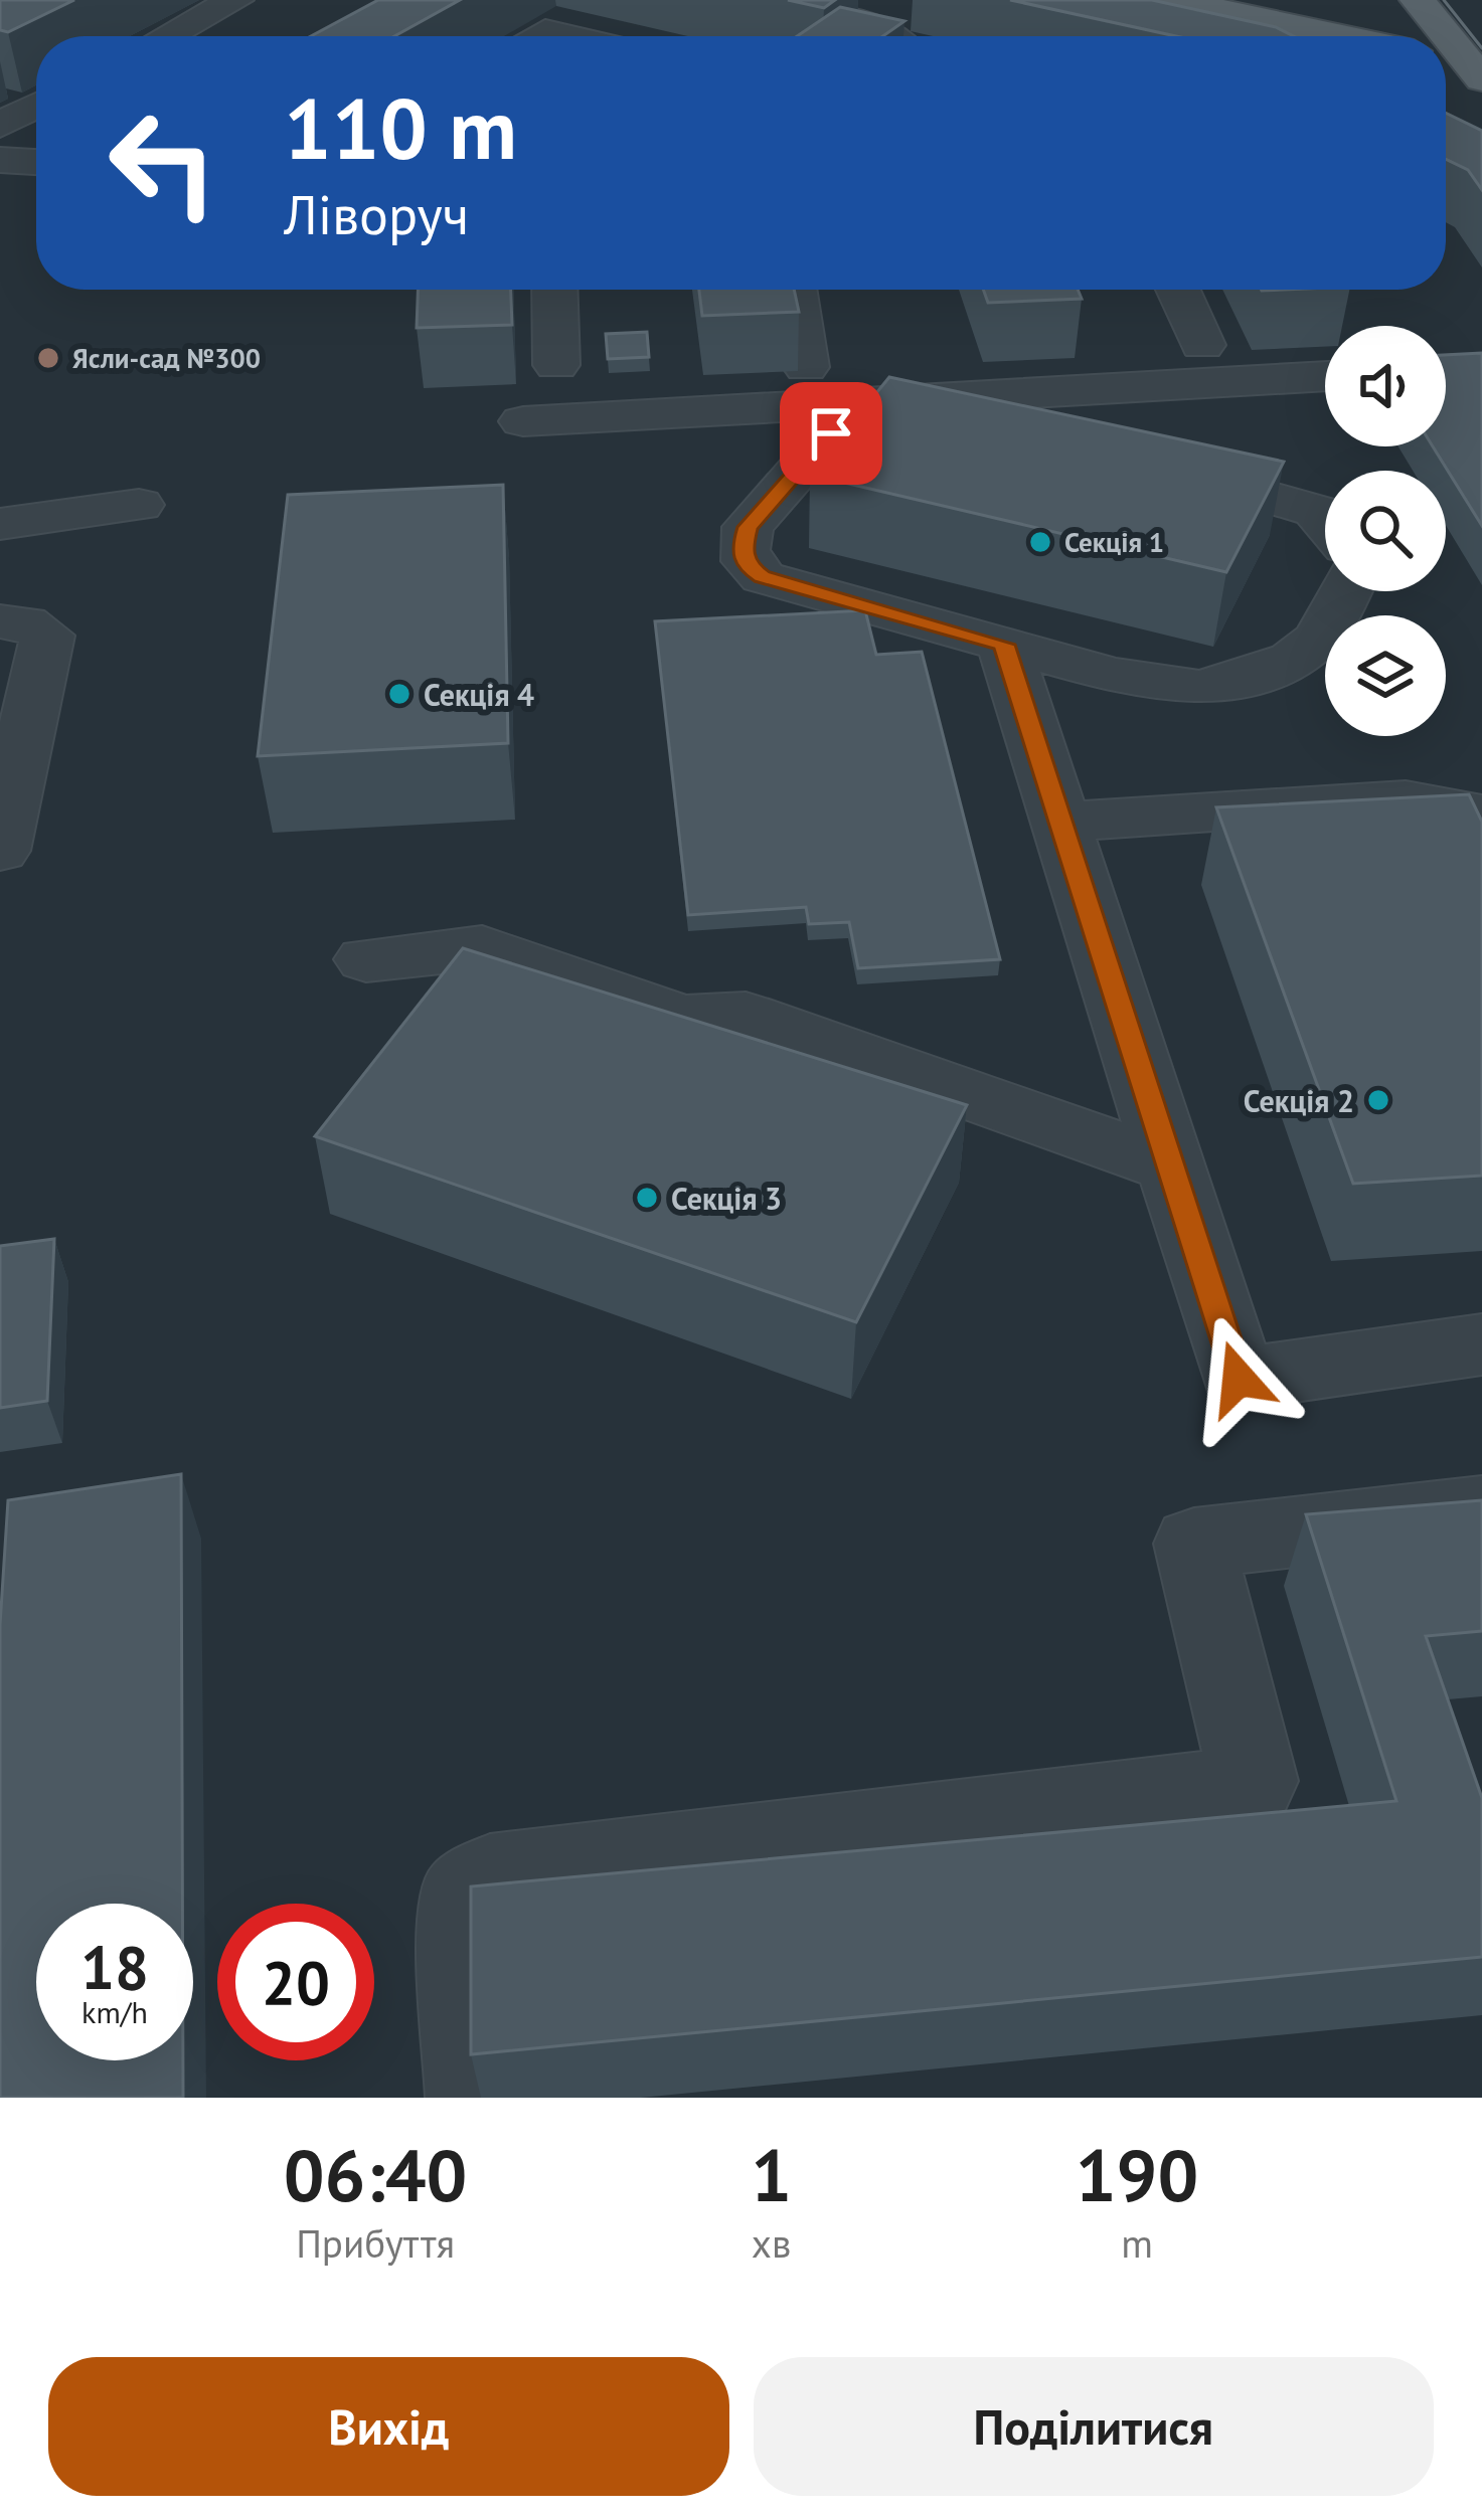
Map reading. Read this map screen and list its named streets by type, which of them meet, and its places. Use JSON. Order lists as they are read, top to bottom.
{
  "places": [
    "Ясли-сад №300",
    "Секція 1",
    "Секція 4",
    "Секція 2",
    "Секція 3"
  ],
  "page": {
    "turn": ["110 m", "Ліворуч"],
    "speed": "18 km/h",
    "limit": "20",
    "eta": [
      "06:40",
      "Прибуття",
      "1",
      "хв",
      "190",
      "m"
    ],
    "buttons": ["Вихід", "Поділитися"]
  }
}
